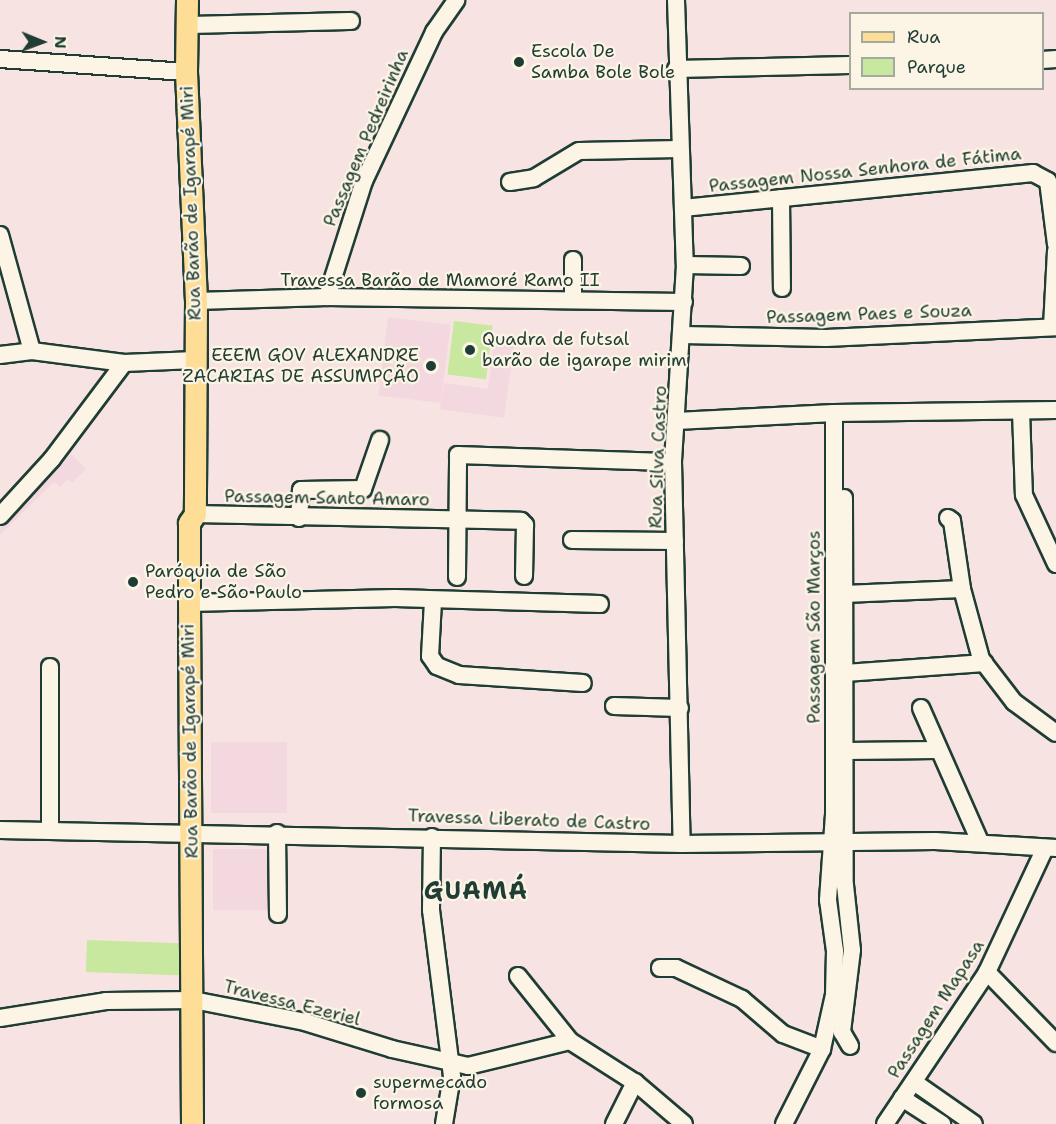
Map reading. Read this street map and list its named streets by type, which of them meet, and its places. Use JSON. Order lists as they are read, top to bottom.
{
  "streets": {
    "main road": ["Rua Barão de Igarapé Miri"],
    "street": [
      "Passagem Pedreirinha",
      "Passagem Nossa Senhora de Fátima",
      "Travessa Barão de Mamoré Ramo II",
      "Passagem Paes e Souza",
      "Rua Silva Castro",
      "Passagem Santo Amaro",
      "Passagem São Marços",
      "Travessa Liberato de Castro",
      "Travessa Ezeriel",
      "Passagem Mapasa"
    ]
  },
  "crossings": [
    ["Passagem Pedreirinha", "Travessa Barão de Mamoré Ramo II"],
    ["Passagem Nossa Senhora de Fátima", "Rua Silva Castro"],
    ["Rua Barão de Igarapé Miri", "Travessa Barão de Mamoré Ramo II"],
    ["Rua Barão de Igarapé Miri", "Passagem Santo Amaro"],
    ["Rua Barão de Igarapé Miri", "Travessa Liberato de Castro"],
    ["Rua Barão de Igarapé Miri", "Travessa Ezeriel"],
    ["Travessa Barão de Mamoré Ramo II", "Rua Silva Castro"],
    ["Passagem Paes e Souza", "Rua Silva Castro"],
    ["Rua Silva Castro", "Travessa Liberato de Castro"],
    ["Passagem São Marços", "Travessa Liberato de Castro"],
    ["Travessa Liberato de Castro", "Passagem Mapasa"]
  ],
  "districts": ["GUAMÁ"],
  "places": [
    "Escola De Samba Bole Bole",
    "Quadra de futsal barão de igarape mirim",
    "EEEM GOV ALEXANDRE ZACARIAS DE ASSUMPÇÃO",
    "Paróquia de São Pedro e São Paulo",
    "supermecado formosa"
  ],
  "legend": ["Rua", "Parque"],
  "north": "right"
}
